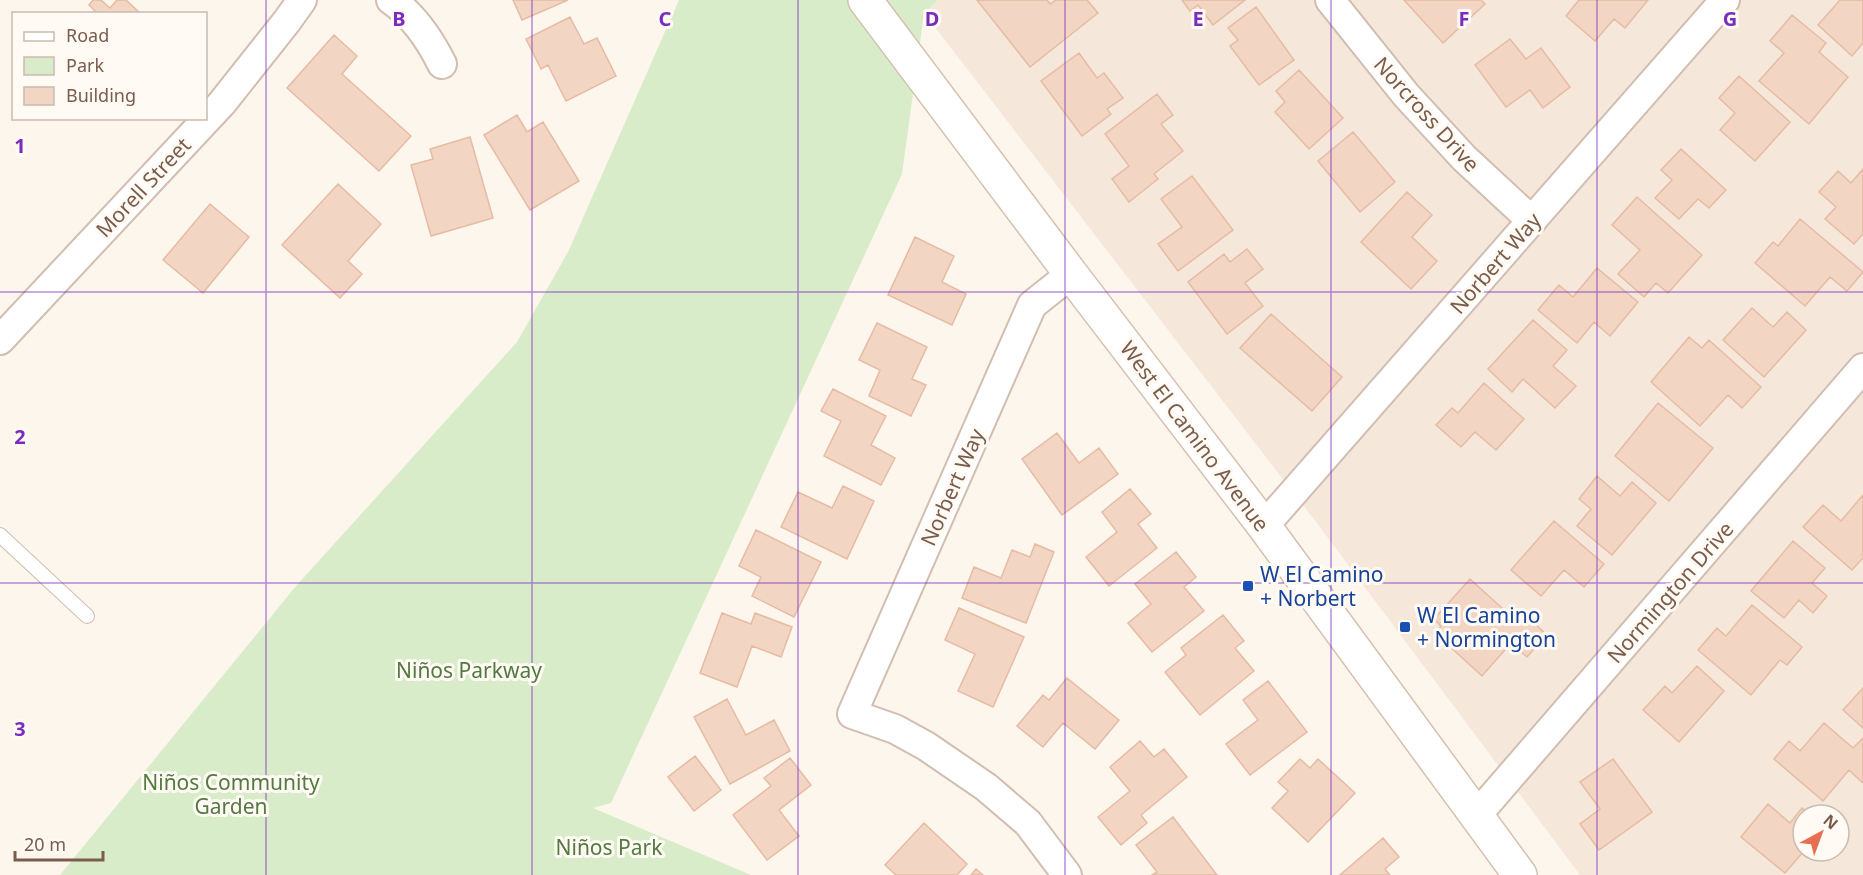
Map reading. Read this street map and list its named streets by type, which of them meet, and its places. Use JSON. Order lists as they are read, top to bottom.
{
  "streets": {
    "main road": ["West El Camino Avenue"],
    "street": [
      "Norcross Drive",
      "Morell Street",
      "Norbert Way",
      "Normington Drive"
    ]
  },
  "crossings": [
    ["Norcross Drive", "Norbert Way"],
    ["Norbert Way", "West El Camino Avenue"],
    ["West El Camino Avenue", "Normington Drive"]
  ],
  "parks": ["Niños Parkway", "Niños Community Garden", "Niños Park"],
  "places": {
    "transit": ["W El Camino + Norbert", "W El Camino + Normington"]
  },
  "legend": ["Road", "Park", "Building"],
  "scale_bar": "20 m",
  "north": "top right",
  "grid": {
    "columns": [
      "B",
      "C",
      "D",
      "E",
      "F",
      "G"
    ],
    "rows": ["1", "2", "3"]
  }
}
